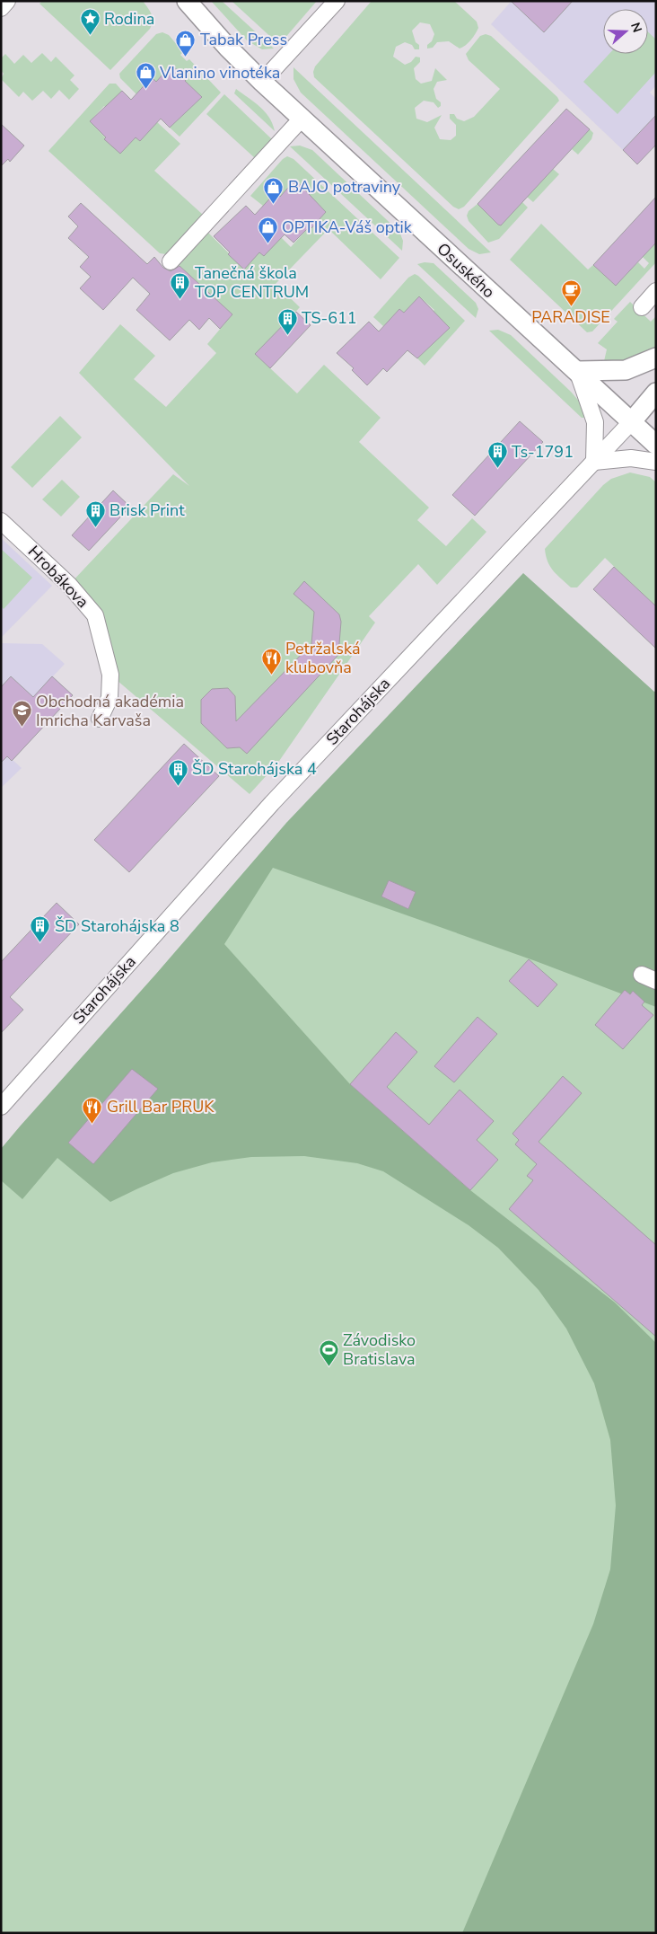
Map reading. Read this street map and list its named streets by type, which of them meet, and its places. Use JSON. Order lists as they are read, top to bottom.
{
  "streets": {
    "street": ["Osuského", "Hrobákova", "Starohájska"]
  },
  "crossings": [
    ["Osuského", "Starohájska"]
  ],
  "places": {
    "place": ["Rodina"],
    "shop": [
      "Tabak Press",
      "Vlanino vinotéka",
      "BAJO potraviny",
      "OPTIKA-Váš optik"
    ],
    "building": [
      "Tanečná škola TOP CENTRUM",
      "TS-611",
      "Ts-1791",
      "Brisk Print",
      "ŠD Starohájska 4",
      "ŠD Starohájska 8"
    ],
    "cafe": ["PARADISE"],
    "restaurant": ["Petržalská klubovňa", "Grill Bar PRUK"],
    "school or university": ["Obchodná akadémia Imricha Karvaša"],
    "sports": ["Závodisko Bratislava"]
  },
  "north": "right"
}
